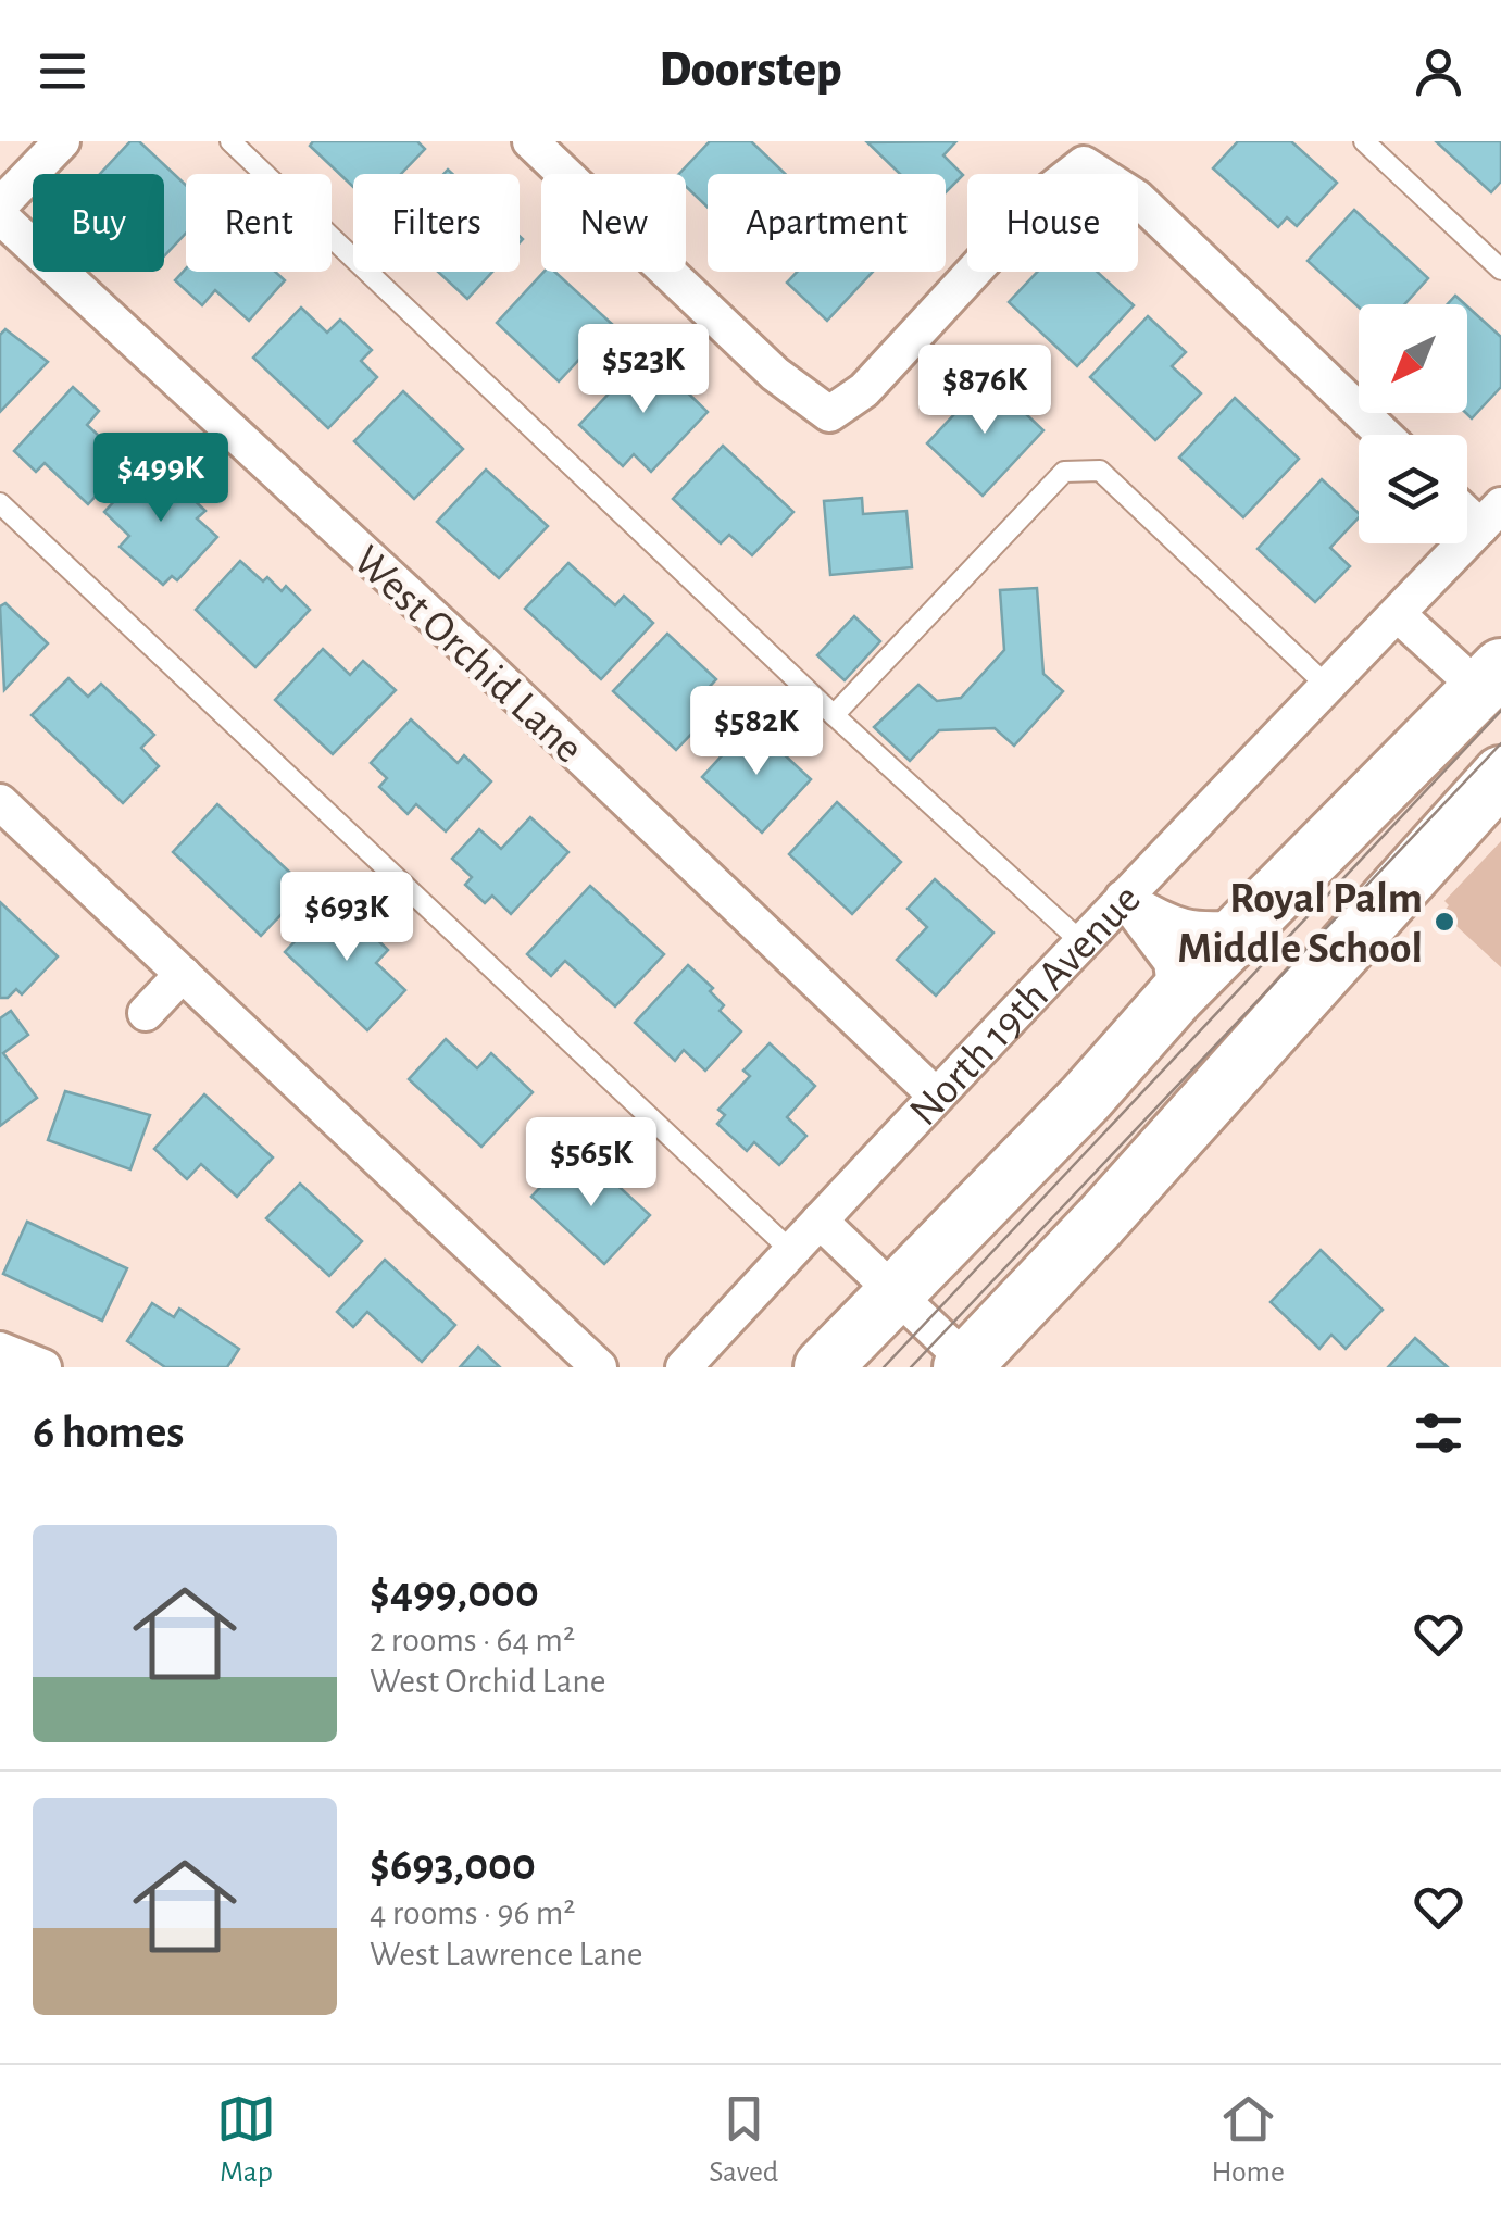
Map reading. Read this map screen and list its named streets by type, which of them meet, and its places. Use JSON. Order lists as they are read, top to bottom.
{
  "streets": {
    "street": ["West Orchid Lane", "North 19th Avenue"]
  },
  "crossings": [
    ["West Orchid Lane", "North 19th Avenue"]
  ],
  "places": ["Royal Palm Middle School"],
  "north": "bottom left",
  "page": {
    "header": "Doorstep",
    "chip": [
      "Buy",
      "Rent",
      "Filters",
      "New",
      "Apartment",
      "House"
    ],
    "price": [
      "$523K",
      "$876K",
      "$499K",
      "$582K",
      "$693K",
      "$565K"
    ],
    "heading": "6 homes",
    "list": [
      {
        "name": "$499,000",
        "note": "2 rooms · 64 m² · West Orchid Lane"
      },
      {
        "name": "$693,000",
        "note": "4 rooms · 96 m² · West Lawrence Lane"
      }
    ],
    "tabs": ["Map", "Saved", "Home"]
  }
}
